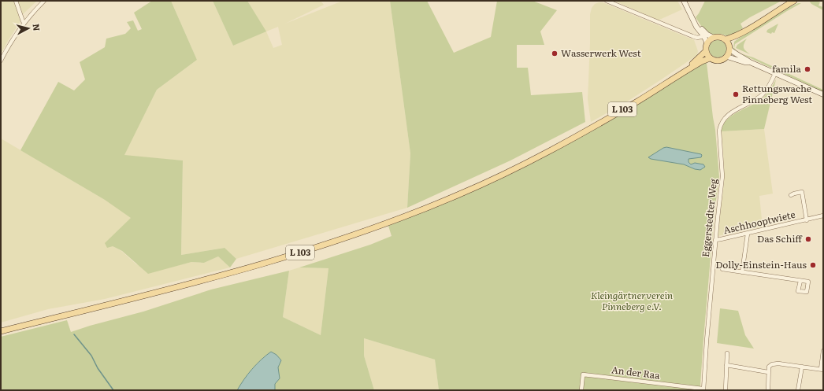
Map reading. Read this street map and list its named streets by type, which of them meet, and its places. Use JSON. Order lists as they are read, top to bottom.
{
  "streets": {
    "main road": ["L 103"],
    "street": ["Eggerstedter Weg", "Aschhooptwiete", "An der Raa"]
  },
  "crossings": [
    ["Eggerstedter Weg", "Aschhooptwiete"],
    ["Eggerstedter Weg", "An der Raa"]
  ],
  "parks": ["Kleingärtnerverein Pinneberg e.V."],
  "places": [
    "Wasserwerk West",
    "famila",
    "Rettungswache Pinneberg West",
    "Das Schiff",
    "Dolly-Einstein-Haus"
  ],
  "north": "right"
}
